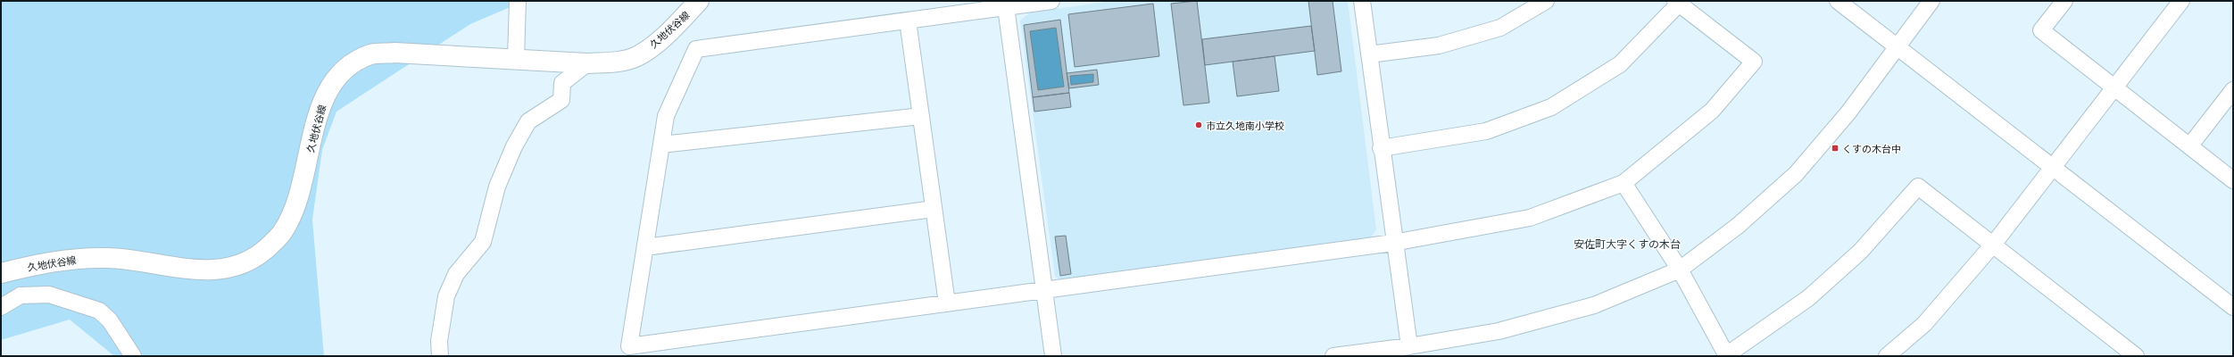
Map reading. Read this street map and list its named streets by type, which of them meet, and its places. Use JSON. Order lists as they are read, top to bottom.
{
  "streets": {
    "main road": ["久地伏谷線"]
  },
  "districts": ["安佐町大字くすの木台"],
  "places": {
    "other": ["市立久地南小学校"],
    "transit": ["くすの木台中"]
  }
}
